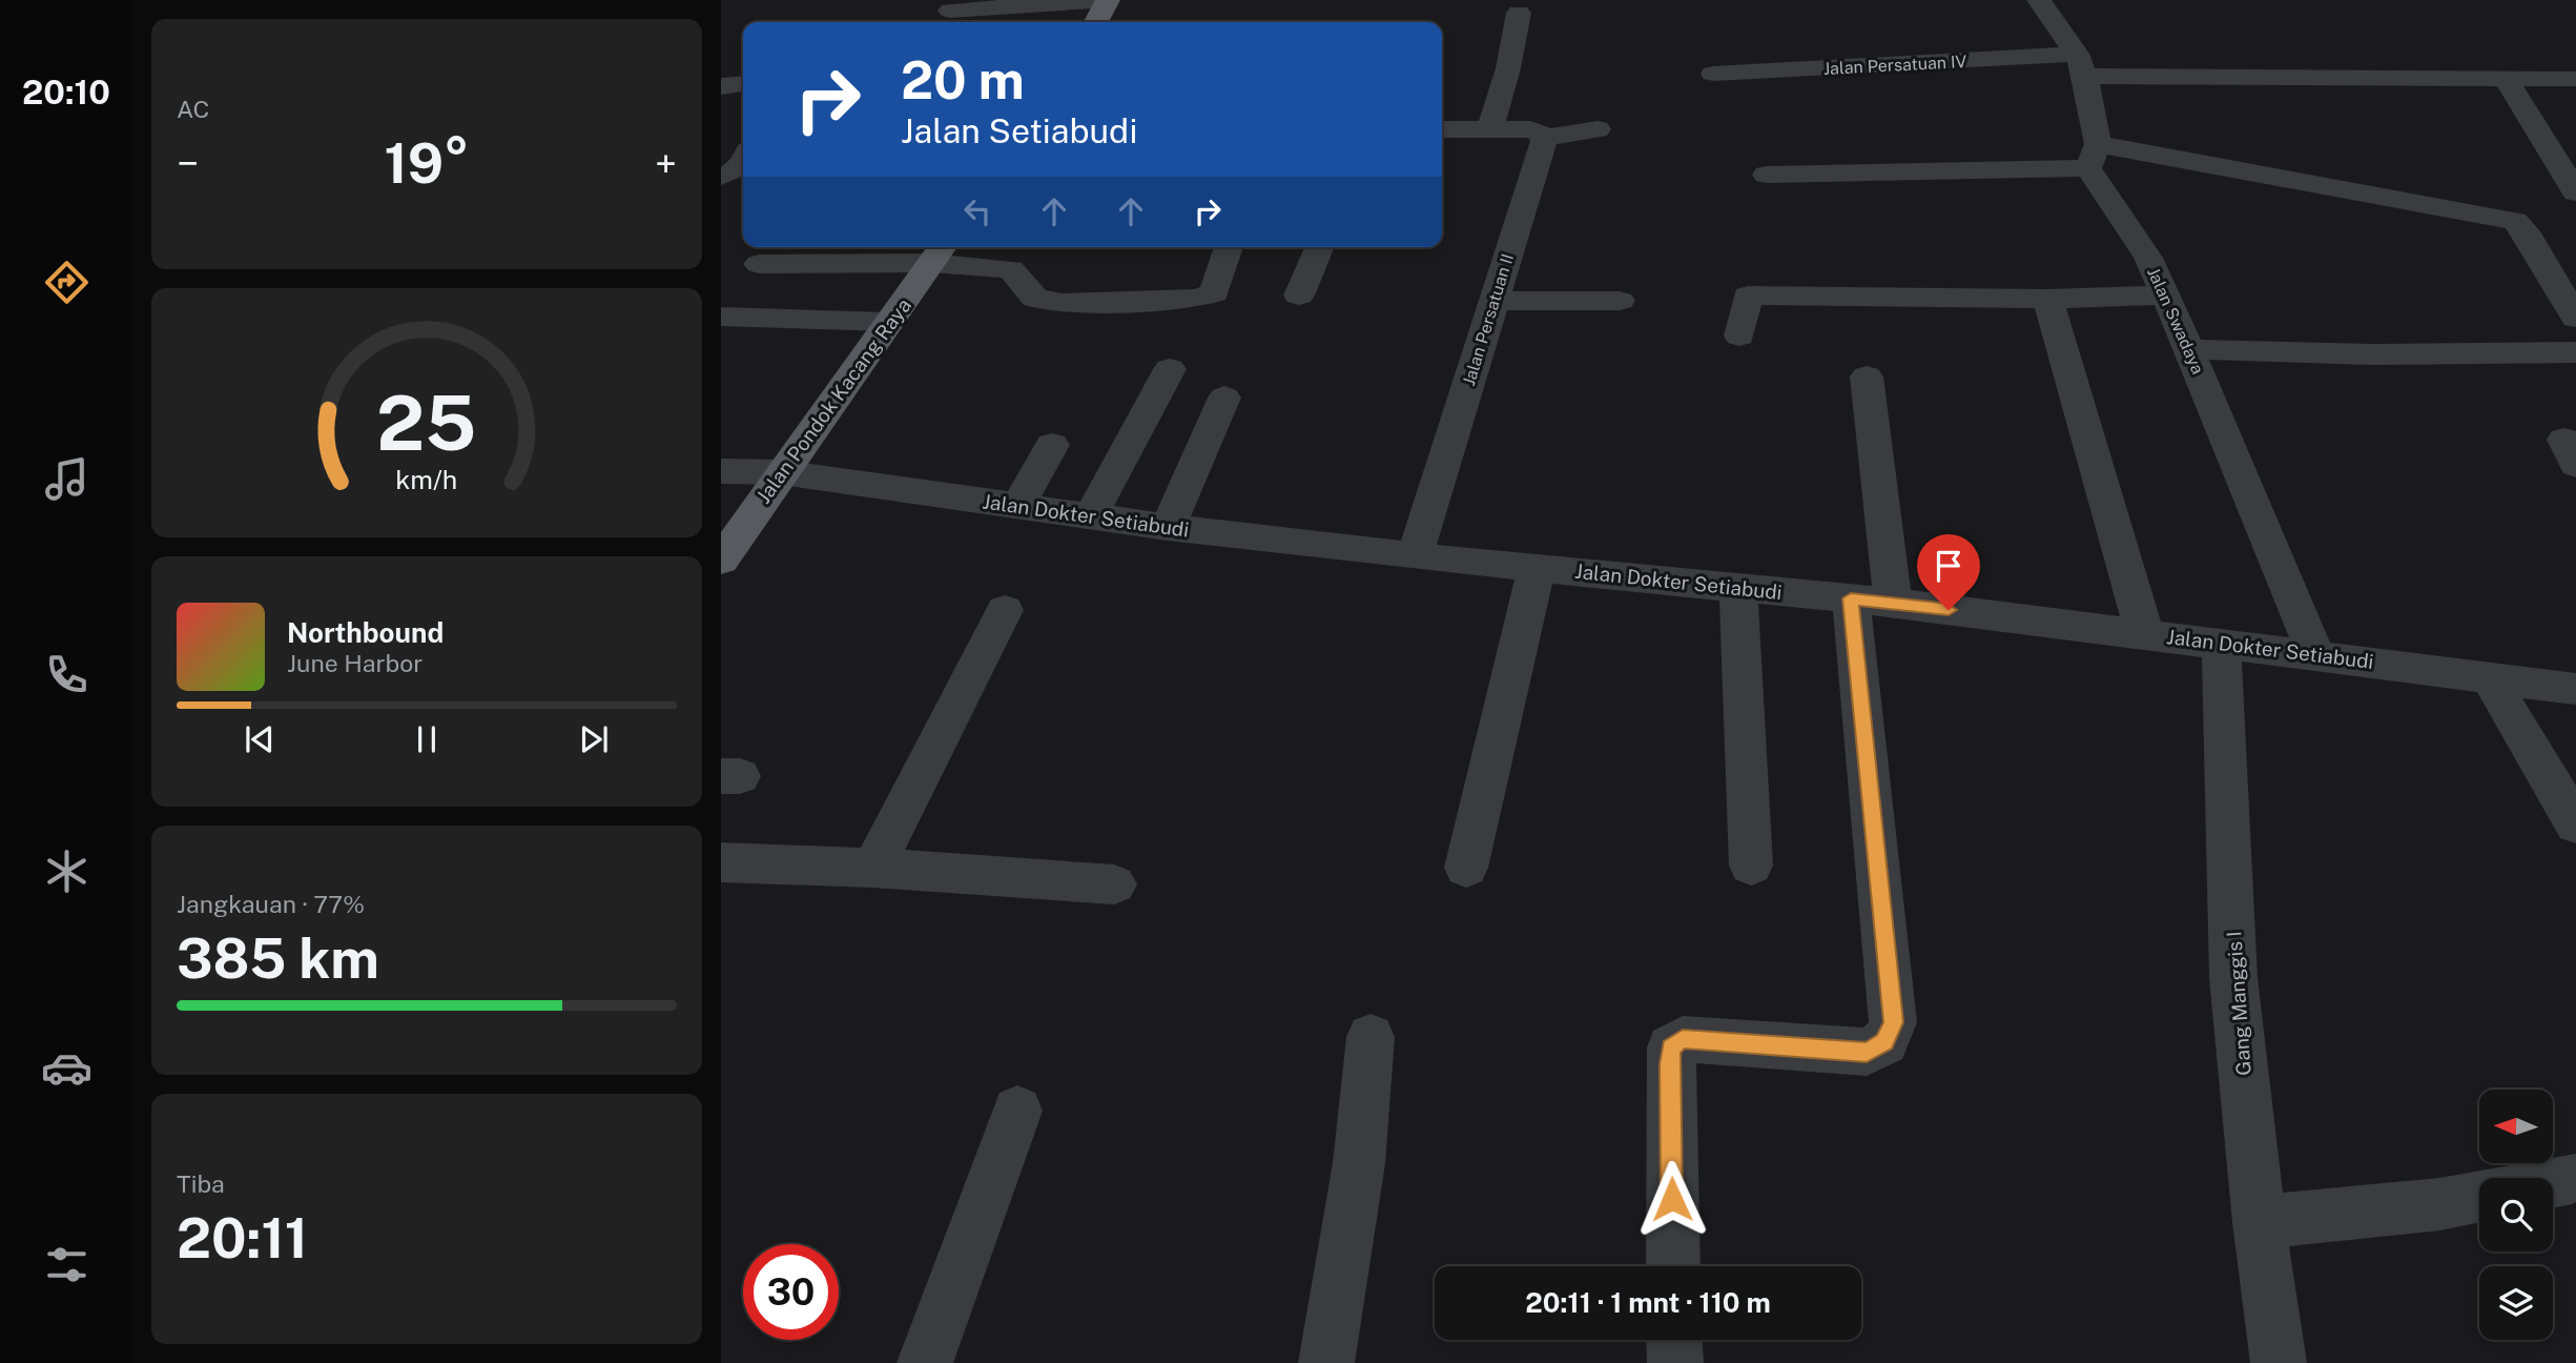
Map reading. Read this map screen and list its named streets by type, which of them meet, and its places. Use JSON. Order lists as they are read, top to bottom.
{
  "streets": {
    "main road": ["Jalan Pondok Kacang Raya"],
    "street": [
      "Jalan Persatuan IV",
      "Jalan Persatuan II",
      "Jalan Swadaya",
      "Jalan Dokter Setiabudi",
      "Gang Manggis I"
    ]
  },
  "crossings": [
    ["Jalan Persatuan IV", "Jalan Swadaya"],
    ["Jalan Persatuan II", "Jalan Dokter Setiabudi"],
    ["Jalan Swadaya", "Jalan Dokter Setiabudi"],
    ["Jalan Pondok Kacang Raya", "Jalan Dokter Setiabudi"],
    ["Jalan Dokter Setiabudi", "Gang Manggis I"]
  ],
  "north": "left",
  "page": {
    "tabs": "20:10",
    "tile": [
      "AC",
      ["Jangkauan · 77%", "385 km"],
      ["Tiba", "20:11"]
    ],
    "turn": ["20 m", "Jalan Setiabudi"],
    "heat": ["−", "19°", "+"],
    "song": ["Northbound", "June Harbor"],
    "limit": "30",
    "trip": "20:11 · 1 mnt · 110 m",
    "gauge": ["25", "km/h"]
  }
}
